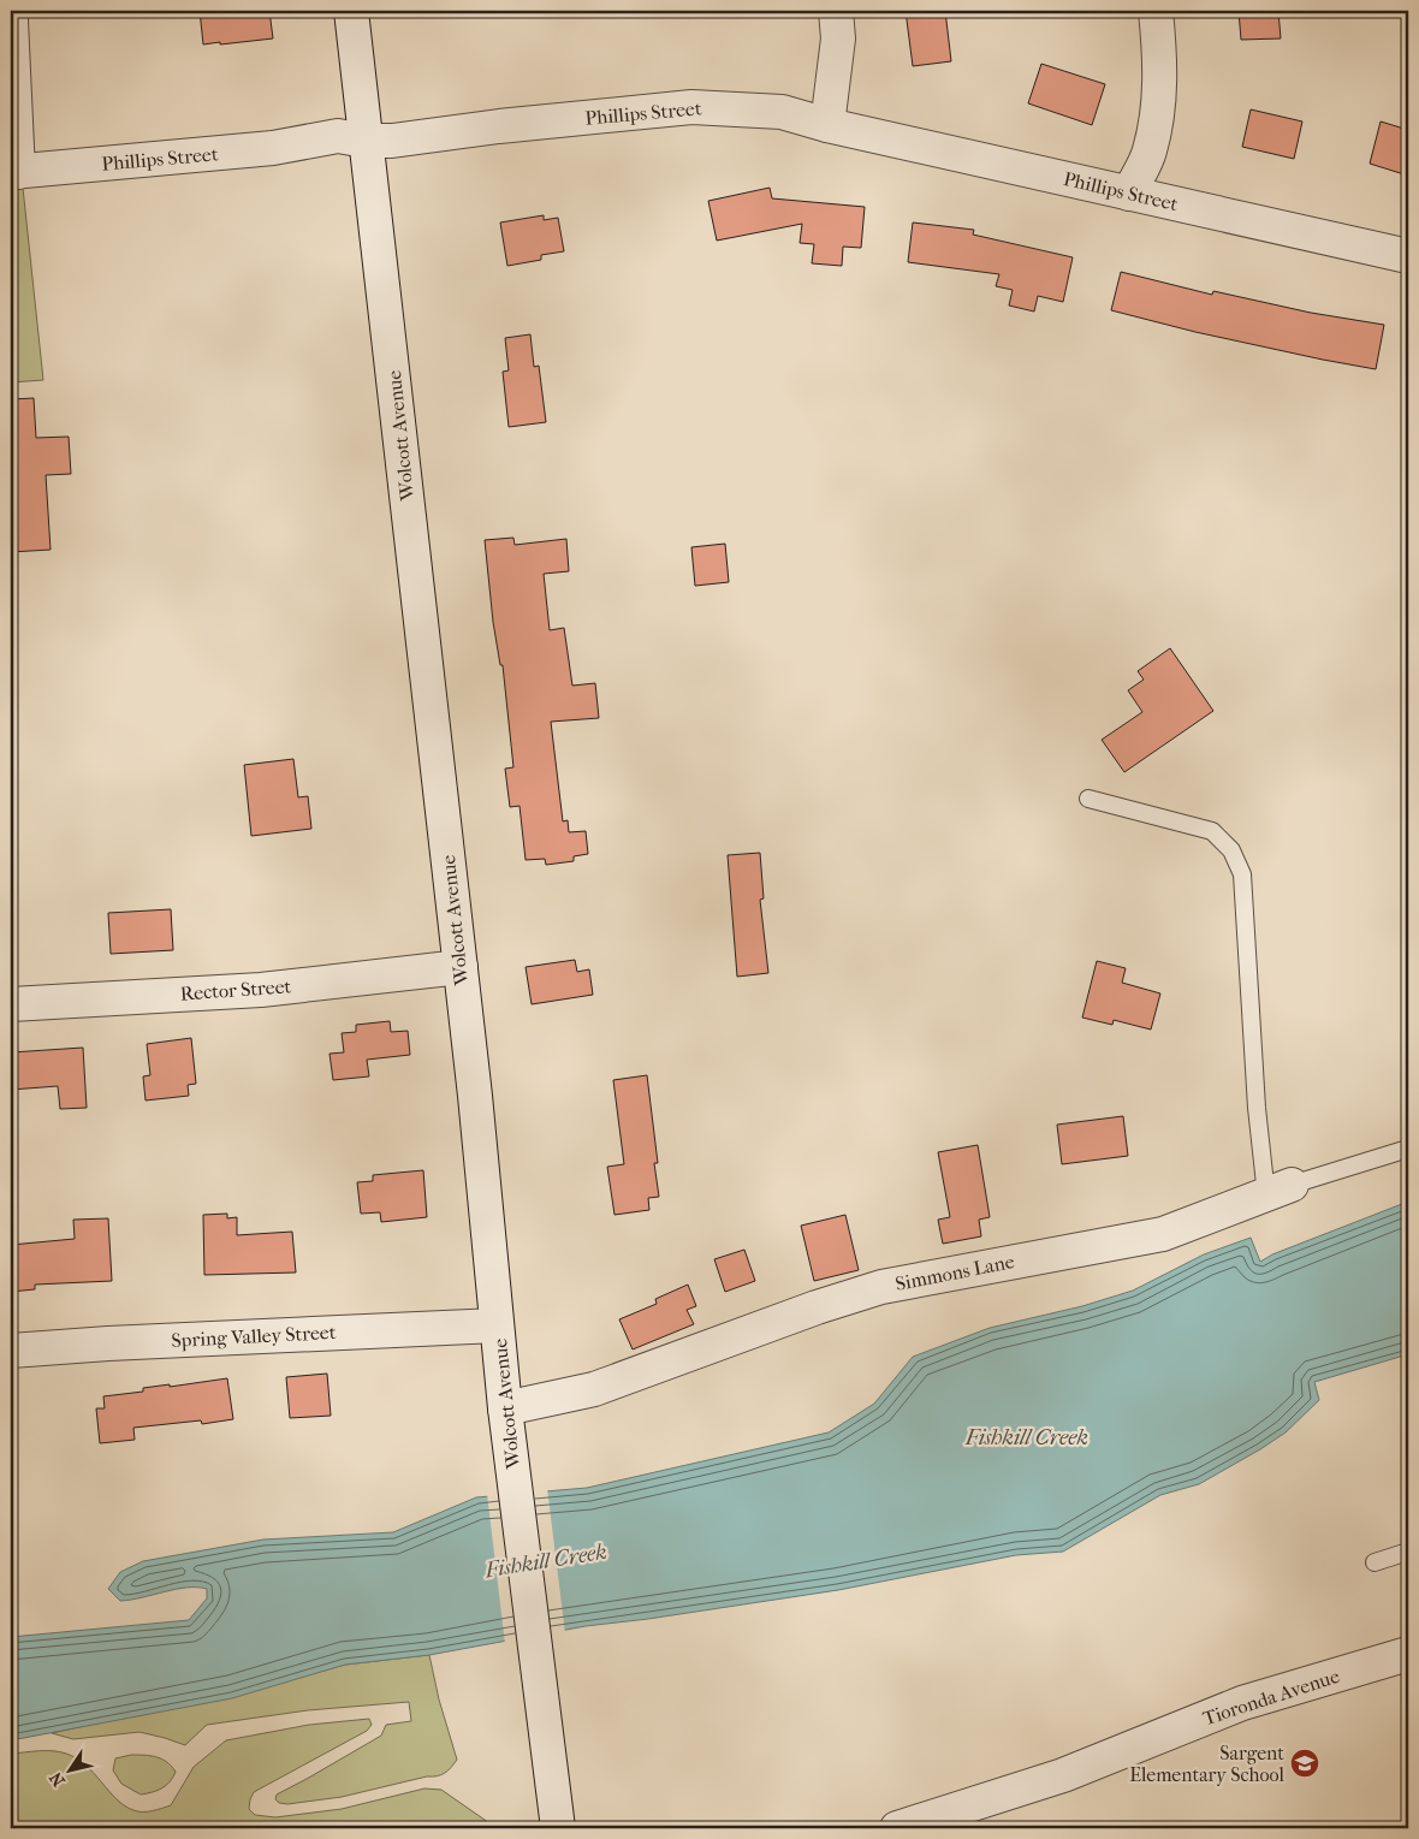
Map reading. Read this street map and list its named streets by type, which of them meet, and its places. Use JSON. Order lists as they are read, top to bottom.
{
  "streets": {
    "street": [
      "Phillips Street",
      "Wolcott Avenue",
      "Rector Street",
      "Simmons Lane",
      "Spring Valley Street",
      "Tioronda Avenue"
    ]
  },
  "crossings": [
    ["Phillips Street", "Wolcott Avenue"],
    ["Wolcott Avenue", "Rector Street"],
    ["Wolcott Avenue", "Simmons Lane"],
    ["Wolcott Avenue", "Spring Valley Street"]
  ],
  "water": ["Fishkill Creek"],
  "places": {
    "school or university": ["Sargent Elementary School"]
  },
  "north": "bottom left"
}
